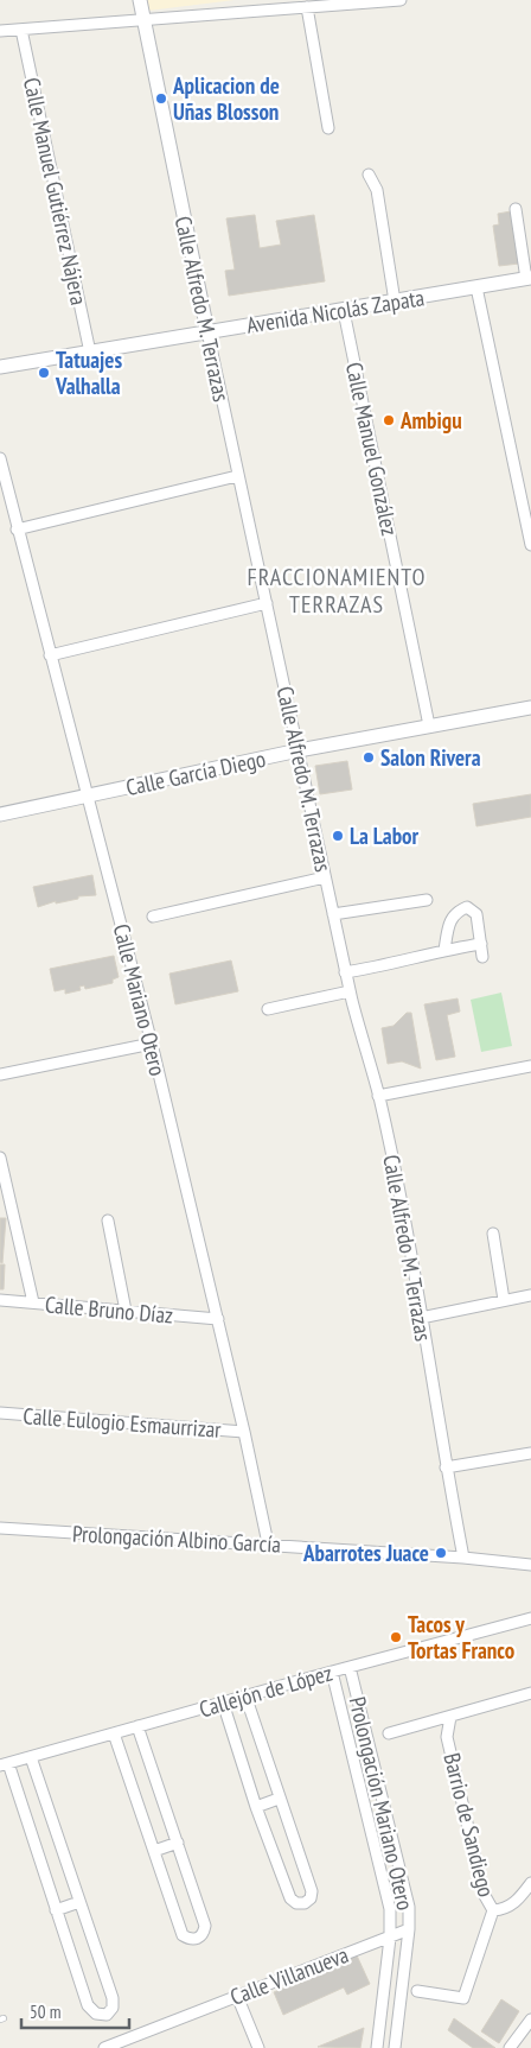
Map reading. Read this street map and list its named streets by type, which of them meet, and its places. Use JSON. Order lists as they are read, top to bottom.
{
  "streets": {
    "street": [
      "Calle Manuel Gutiérrez Nájera",
      "Calle Alfredo M. Terrazas",
      "Avenida Nicolás Zapata",
      "Calle Manuel González",
      "Calle García Diego",
      "Calle Mariano Otero",
      "Calle Bruno Díaz",
      "Calle Eulogio Esmaurrizar",
      "Prolongación Albino García",
      "Callejón de López",
      "Prolongación Mariano Otero",
      "Barrio de Sandiego",
      "Calle Villanueva"
    ]
  },
  "crossings": [
    ["Calle Manuel Gutiérrez Nájera", "Avenida Nicolás Zapata"],
    ["Calle Alfredo M. Terrazas", "Avenida Nicolás Zapata"],
    ["Calle Alfredo M. Terrazas", "Calle García Diego"],
    ["Calle Alfredo M. Terrazas", "Prolongación Albino García"],
    ["Avenida Nicolás Zapata", "Calle Manuel González"],
    ["Calle Manuel González", "Calle García Diego"],
    ["Calle García Diego", "Calle Mariano Otero"],
    ["Calle Mariano Otero", "Calle Bruno Díaz"],
    ["Calle Mariano Otero", "Calle Eulogio Esmaurrizar"],
    ["Calle Mariano Otero", "Prolongación Albino García"],
    ["Callejón de López", "Prolongación Mariano Otero"],
    ["Prolongación Mariano Otero", "Calle Villanueva"]
  ],
  "districts": ["FRACCIONAMIENTO TERRAZAS"],
  "places": [
    "Aplicacion de Uñas Blosson",
    "Tatuajes Valhalla",
    "Ambigu",
    "Salon Rivera",
    "La Labor",
    "Abarrotes Juace",
    "Tacos y Tortas Franco"
  ],
  "scale_bar": "50 m"
}
